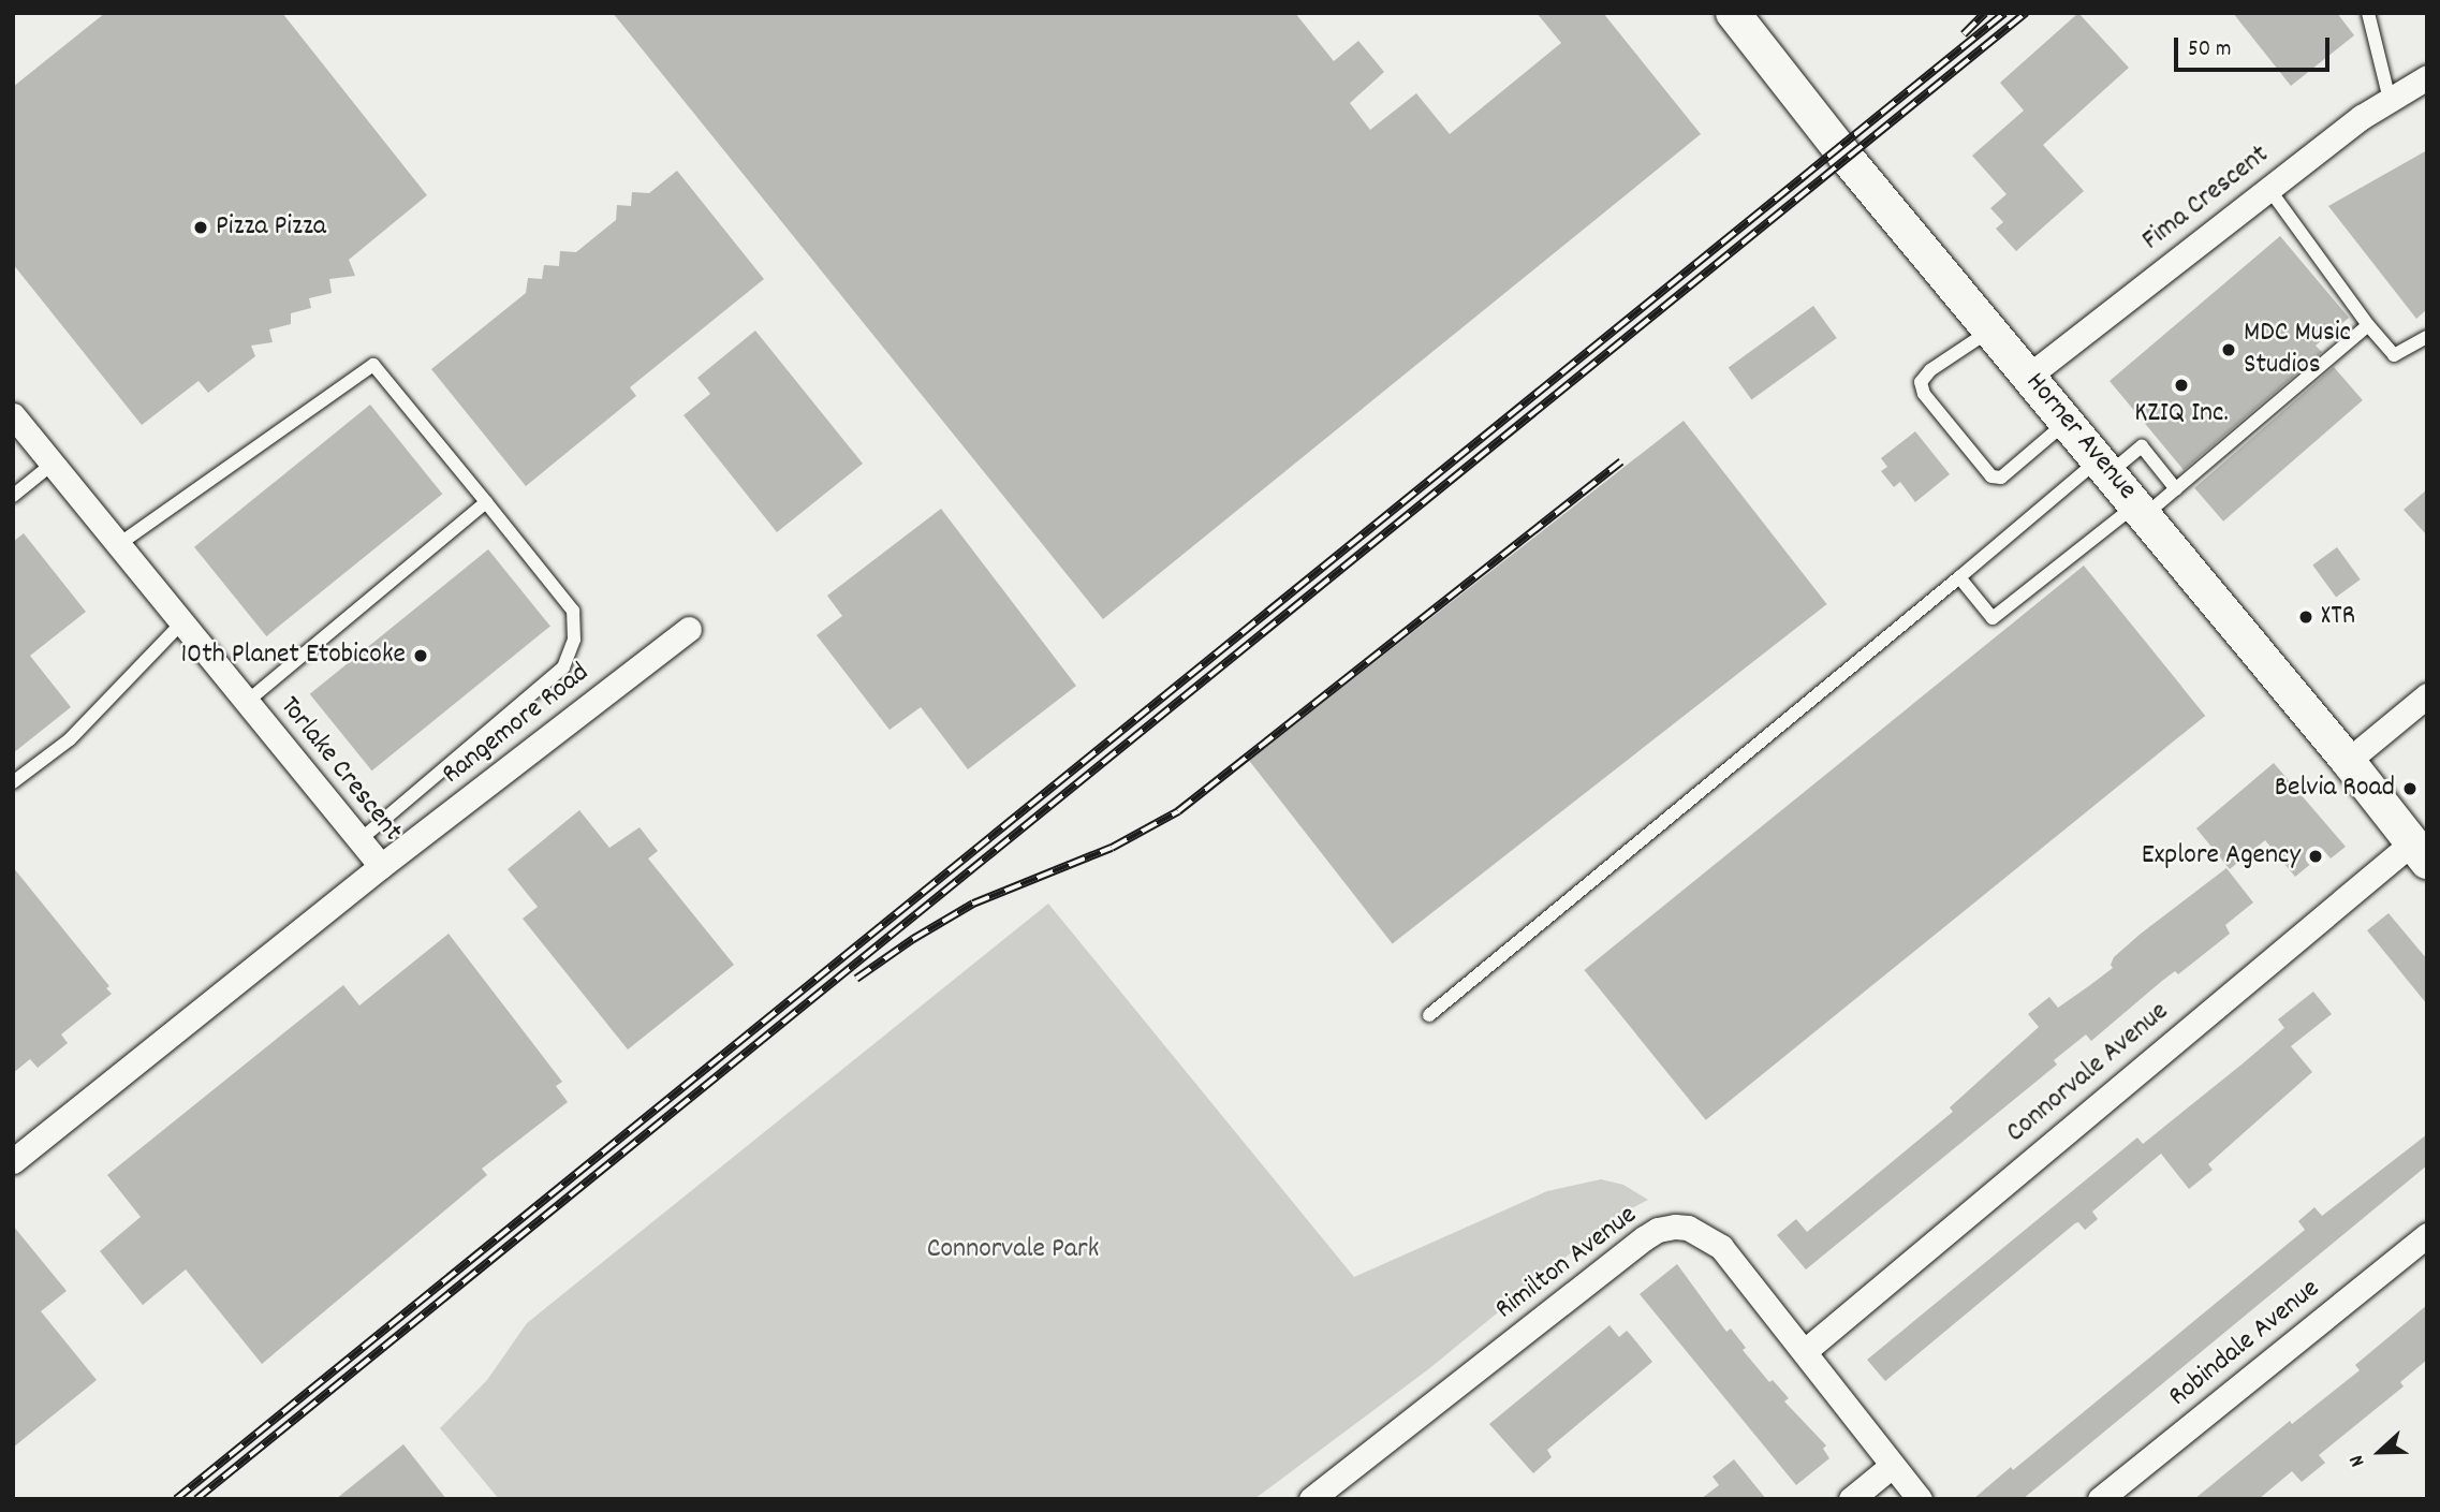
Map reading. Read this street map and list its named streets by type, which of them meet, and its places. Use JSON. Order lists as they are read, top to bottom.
{
  "streets": {
    "main road": ["Horner Avenue"],
    "street": [
      "Fima Crescent",
      "Rangemore Road",
      "Torlake Crescent",
      "Connorvale Avenue",
      "Rimilton Avenue",
      "Robindale Avenue"
    ]
  },
  "crossings": [
    ["Fima Crescent", "Horner Avenue"],
    ["Horner Avenue", "Connorvale Avenue"],
    ["Rangemore Road", "Torlake Crescent"],
    ["Connorvale Avenue", "Rimilton Avenue"]
  ],
  "parks": ["Connorvale Park"],
  "places": [
    "Pizza Pizza",
    "MDC Music Studios",
    "KZIQ Inc.",
    "XTR",
    "10th Planet Etobicoke",
    "Belvia Road",
    "Explore Agency"
  ],
  "scale_bar": "50 m",
  "north": "left"
}
